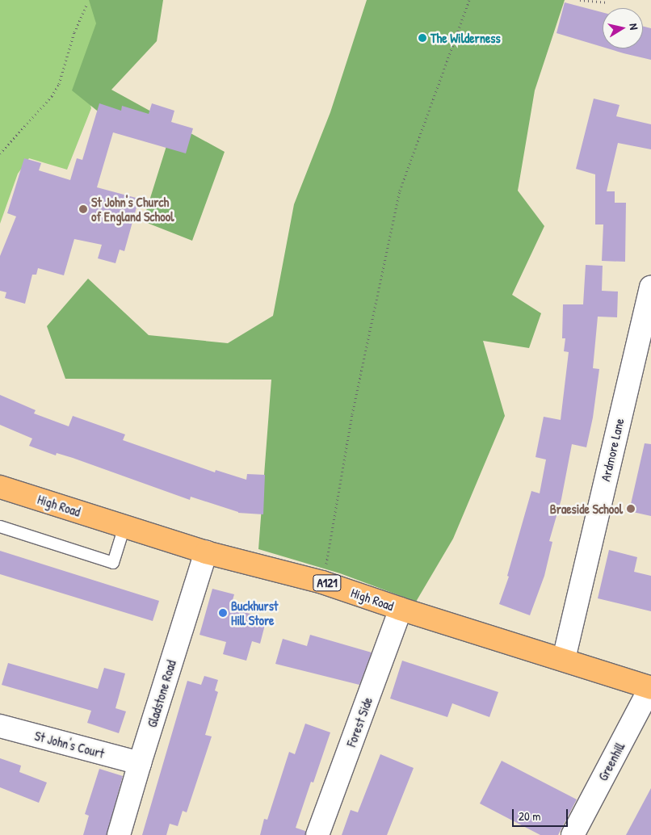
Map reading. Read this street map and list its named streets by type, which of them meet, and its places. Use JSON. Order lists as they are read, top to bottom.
{
  "streets": {
    "main road": ["High Road", "A121"],
    "street": [
      "Ardmore Lane",
      "Gladstone Road",
      "Forest Side",
      "St John's Court",
      "Greenhill"
    ]
  },
  "crossings": [
    ["Ardmore Lane", "High Road"],
    ["High Road", "Gladstone Road"],
    ["High Road", "Forest Side"],
    ["High Road", "Greenhill"],
    ["Gladstone Road", "St John's Court"]
  ],
  "places": [
    "The Wilderness",
    "St John's Church of England School",
    "Braeside School",
    "Buckhurst Hill Store"
  ],
  "scale_bar": "20 m",
  "north": "right"
}
